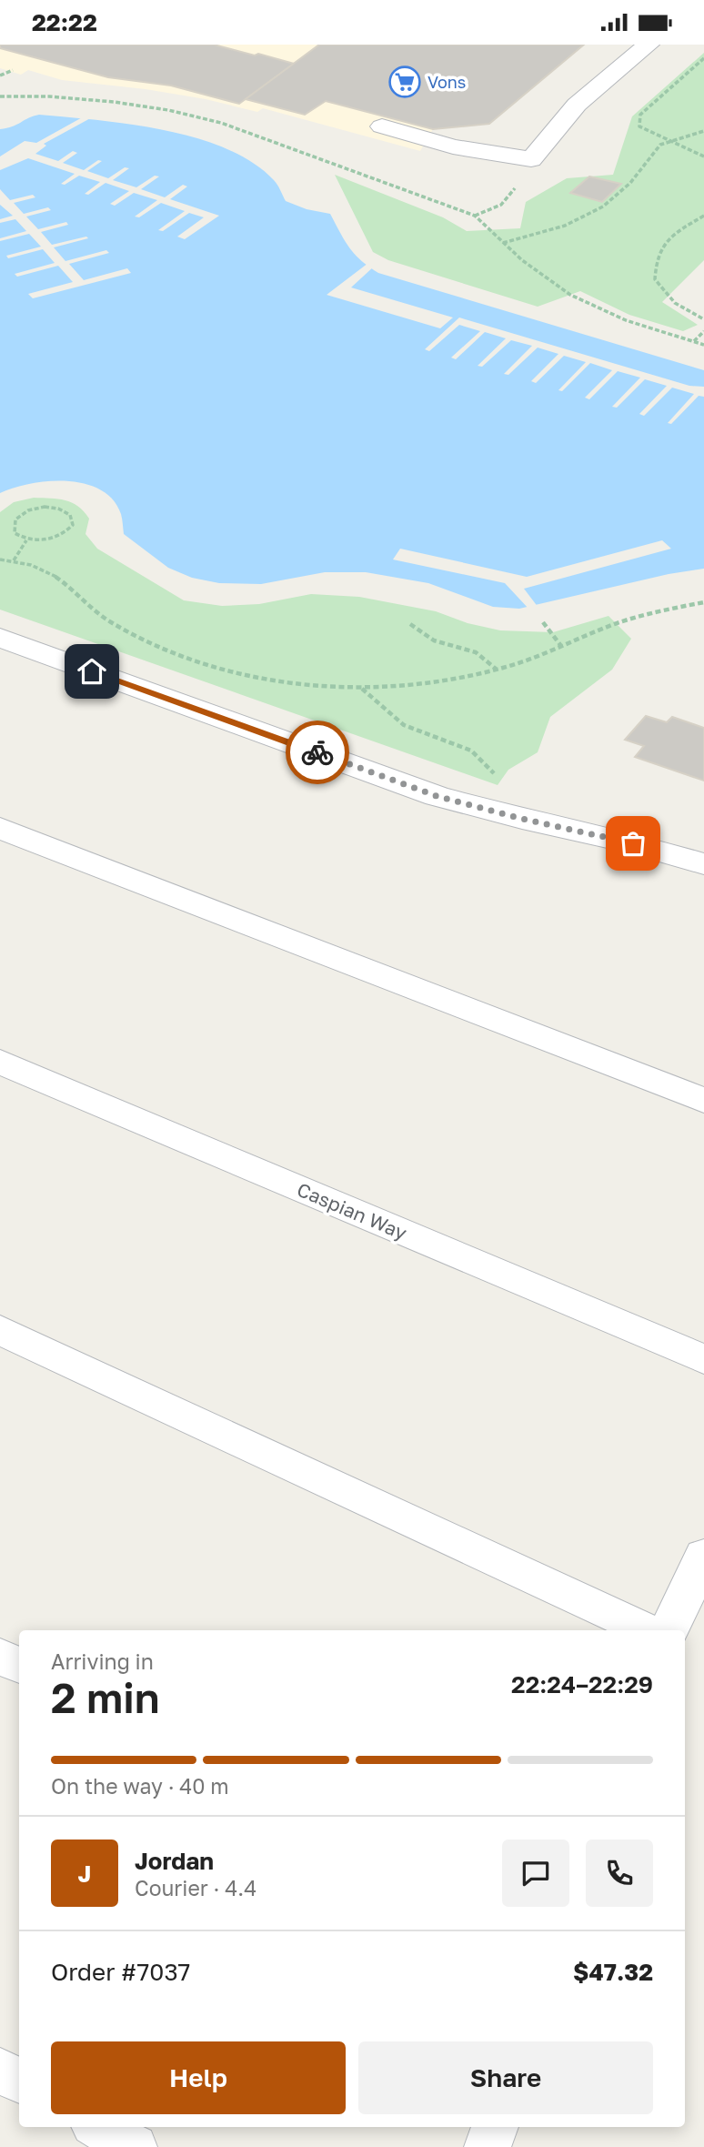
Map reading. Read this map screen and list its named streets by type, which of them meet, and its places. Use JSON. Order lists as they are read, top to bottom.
{
  "streets": {
    "street": ["Caspian Way"]
  },
  "places": {
    "supermarket": ["Vons"]
  },
  "page": {
    "status": "22:22",
    "heading": ["2 min", "Arriving in", "22:24–22:29"],
    "panel": [
      "Jordan",
      "Courier · 4.4",
      "Order #7037",
      "$47.32"
    ],
    "bar": "On the way · 40 m",
    "round": "J",
    "buttons": ["Help", "Share"]
  }
}
